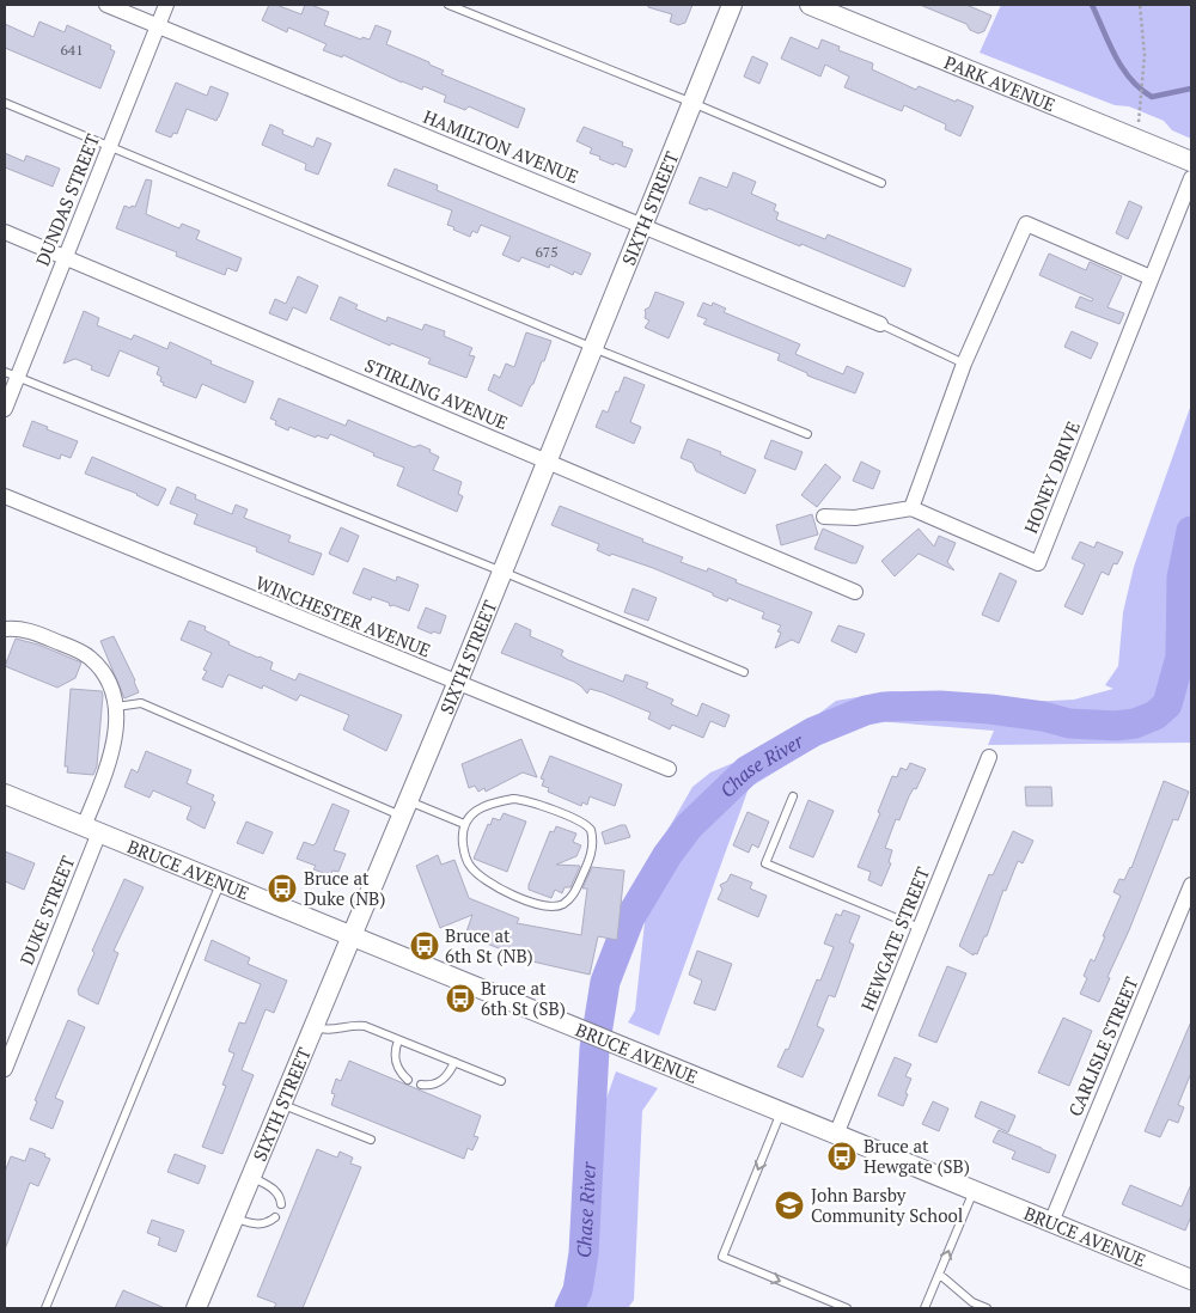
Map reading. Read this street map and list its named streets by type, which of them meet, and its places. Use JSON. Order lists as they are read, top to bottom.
{
  "streets": {
    "street": [
      "PARK AVENUE",
      "HAMILTON AVENUE",
      "DUNDAS STREET",
      "SIXTH STREET",
      "STIRLING AVENUE",
      "HONEY DRIVE",
      "WINCHESTER AVENUE",
      "BRUCE AVENUE",
      "DUKE STREET",
      "HEWGATE STREET",
      "CARLISLE STREET"
    ]
  },
  "crossings": [
    ["HAMILTON AVENUE", "DUNDAS STREET"],
    ["HAMILTON AVENUE", "SIXTH STREET"],
    ["DUNDAS STREET", "STIRLING AVENUE"],
    ["SIXTH STREET", "STIRLING AVENUE"],
    ["SIXTH STREET", "WINCHESTER AVENUE"],
    ["SIXTH STREET", "BRUCE AVENUE"],
    ["BRUCE AVENUE", "DUKE STREET"],
    ["BRUCE AVENUE", "HEWGATE STREET"],
    ["BRUCE AVENUE", "CARLISLE STREET"]
  ],
  "water": ["Chase River"],
  "places": {
    "bus stop": [
      "Bruce at Duke (NB)",
      "Bruce at 6th St (NB)",
      "Bruce at 6th St (SB)",
      "Bruce at Hewgate (SB)"
    ],
    "school or university": ["John Barsby Community School"]
  },
  "house_numbers": ["641", "675"]
}
